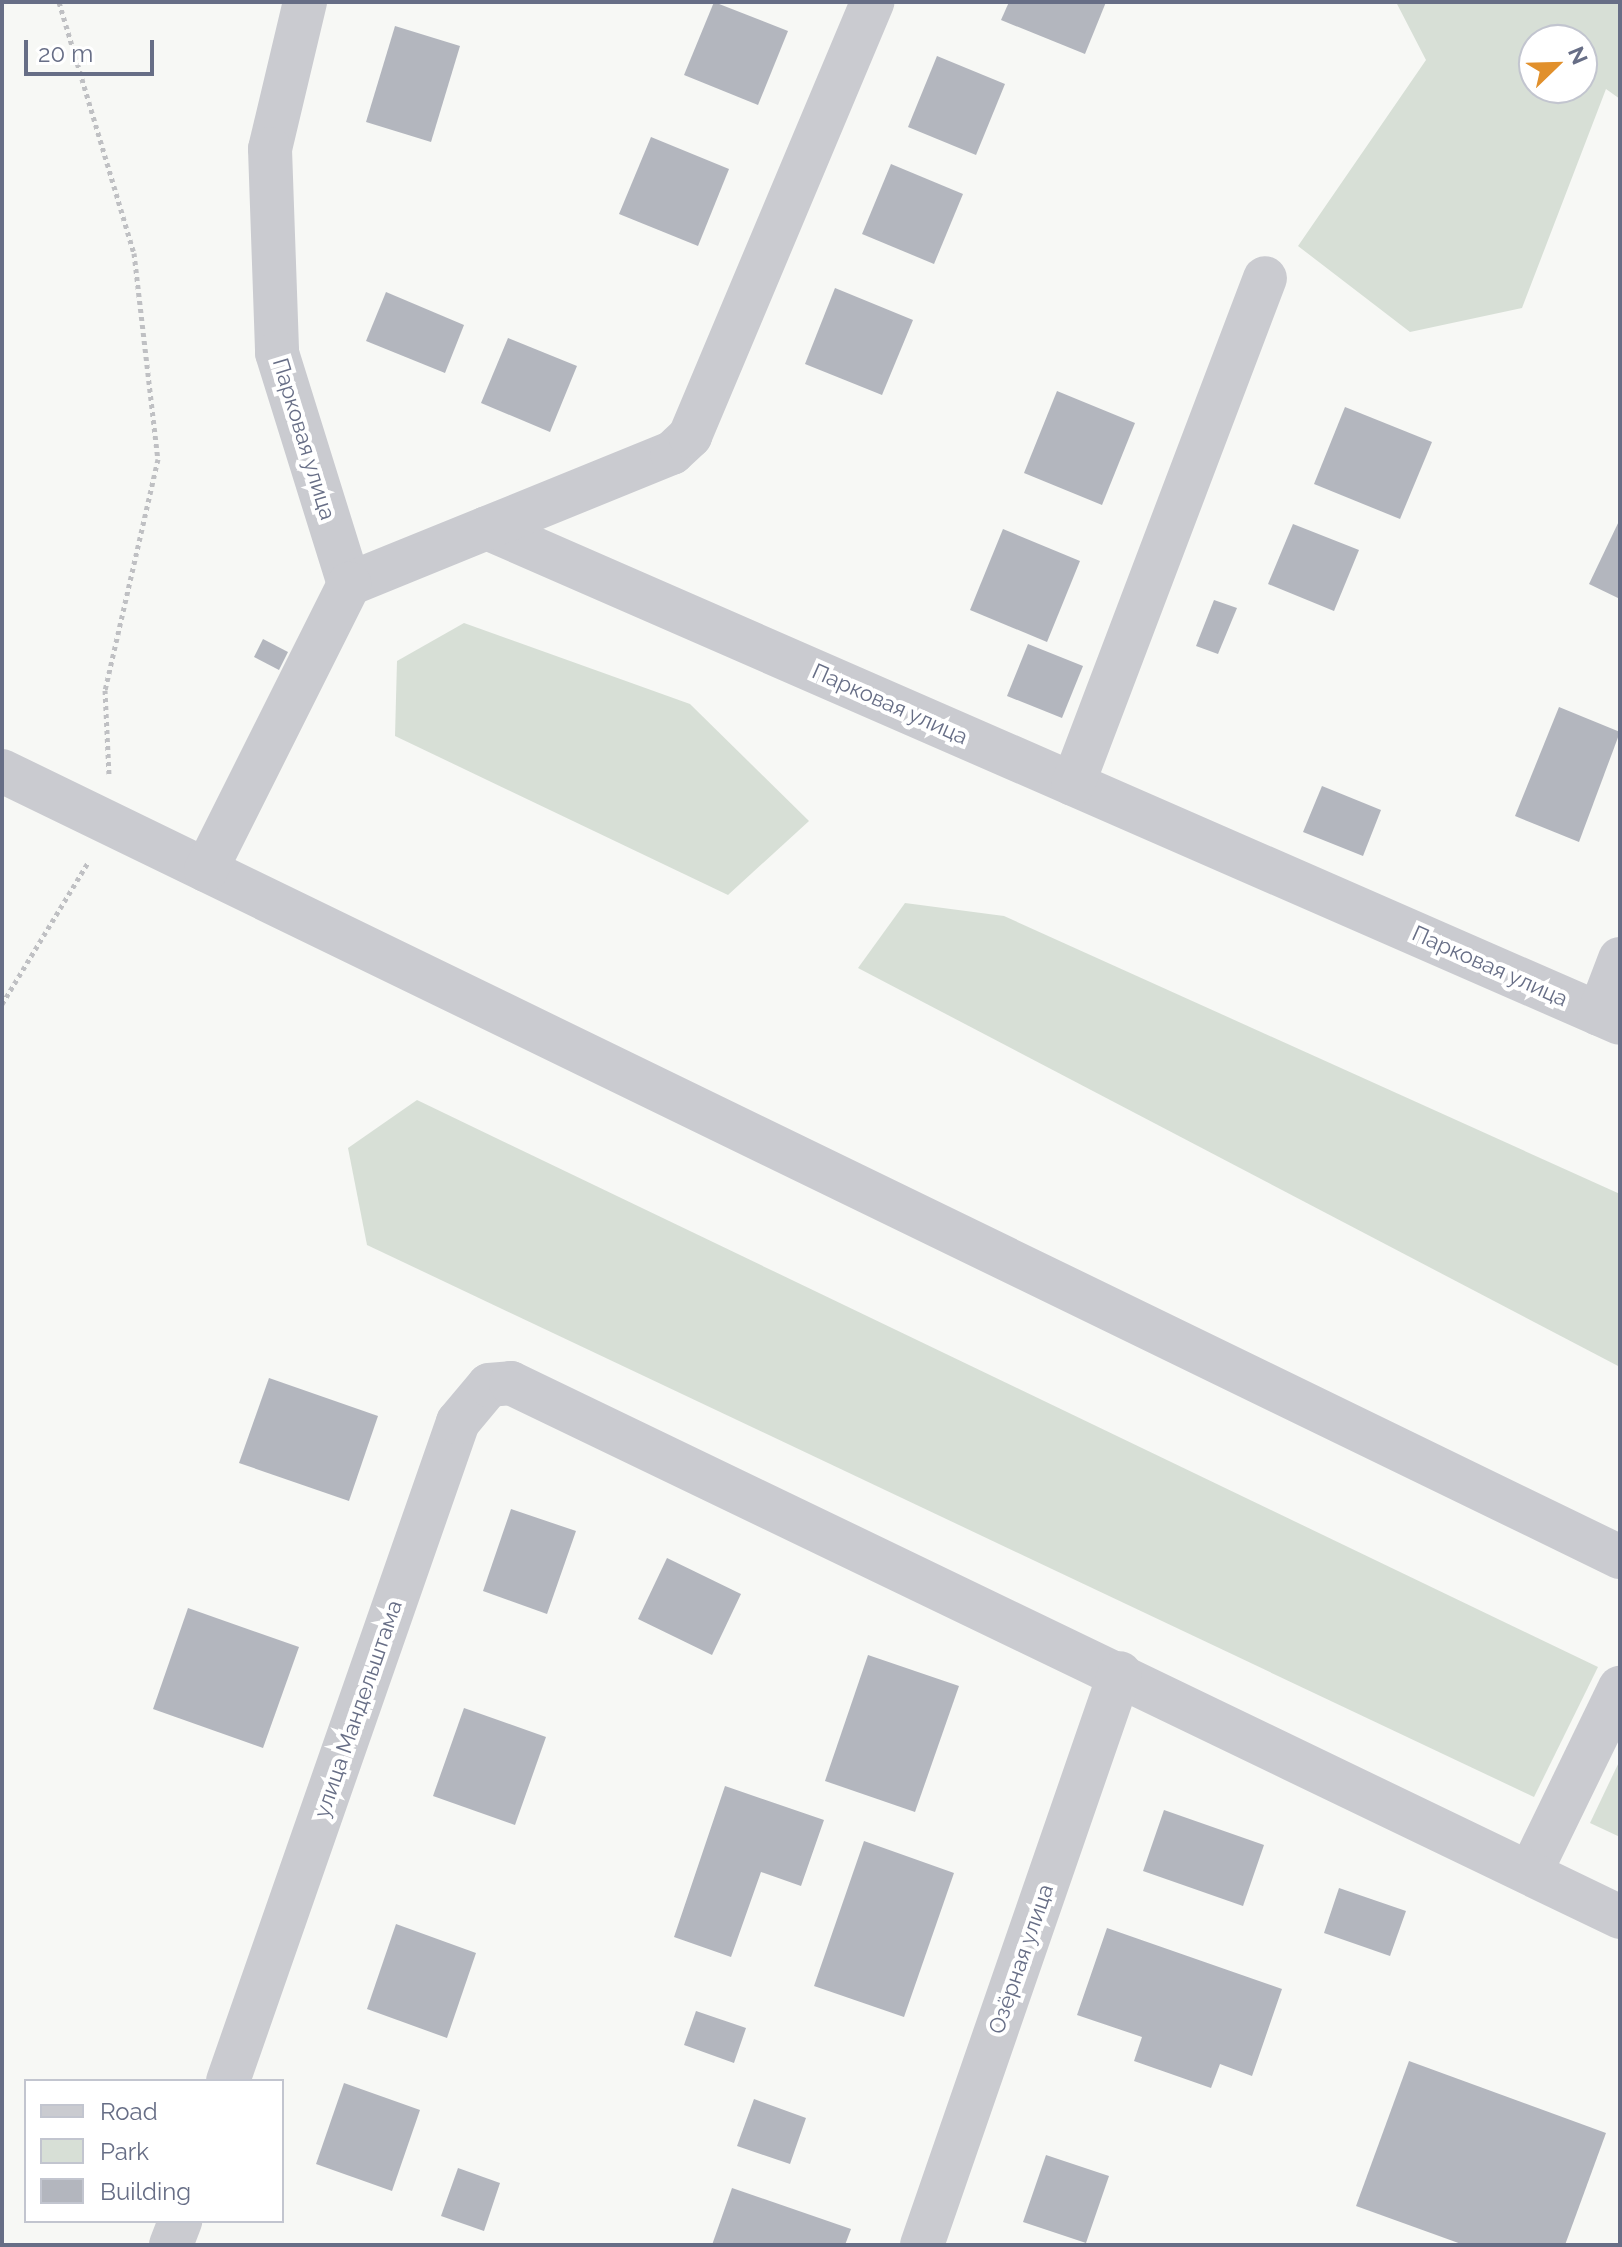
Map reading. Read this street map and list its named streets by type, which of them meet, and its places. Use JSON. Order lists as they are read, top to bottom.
{
  "streets": {
    "street": ["Парковая улица", "улица Мандельштама", "Озёрная улица"]
  },
  "crossings": [
    ["улица Мандельштама", "Озёрная улица"]
  ],
  "legend": ["Road", "Park", "Building"],
  "scale_bar": "20 m",
  "north": "top right"
}
